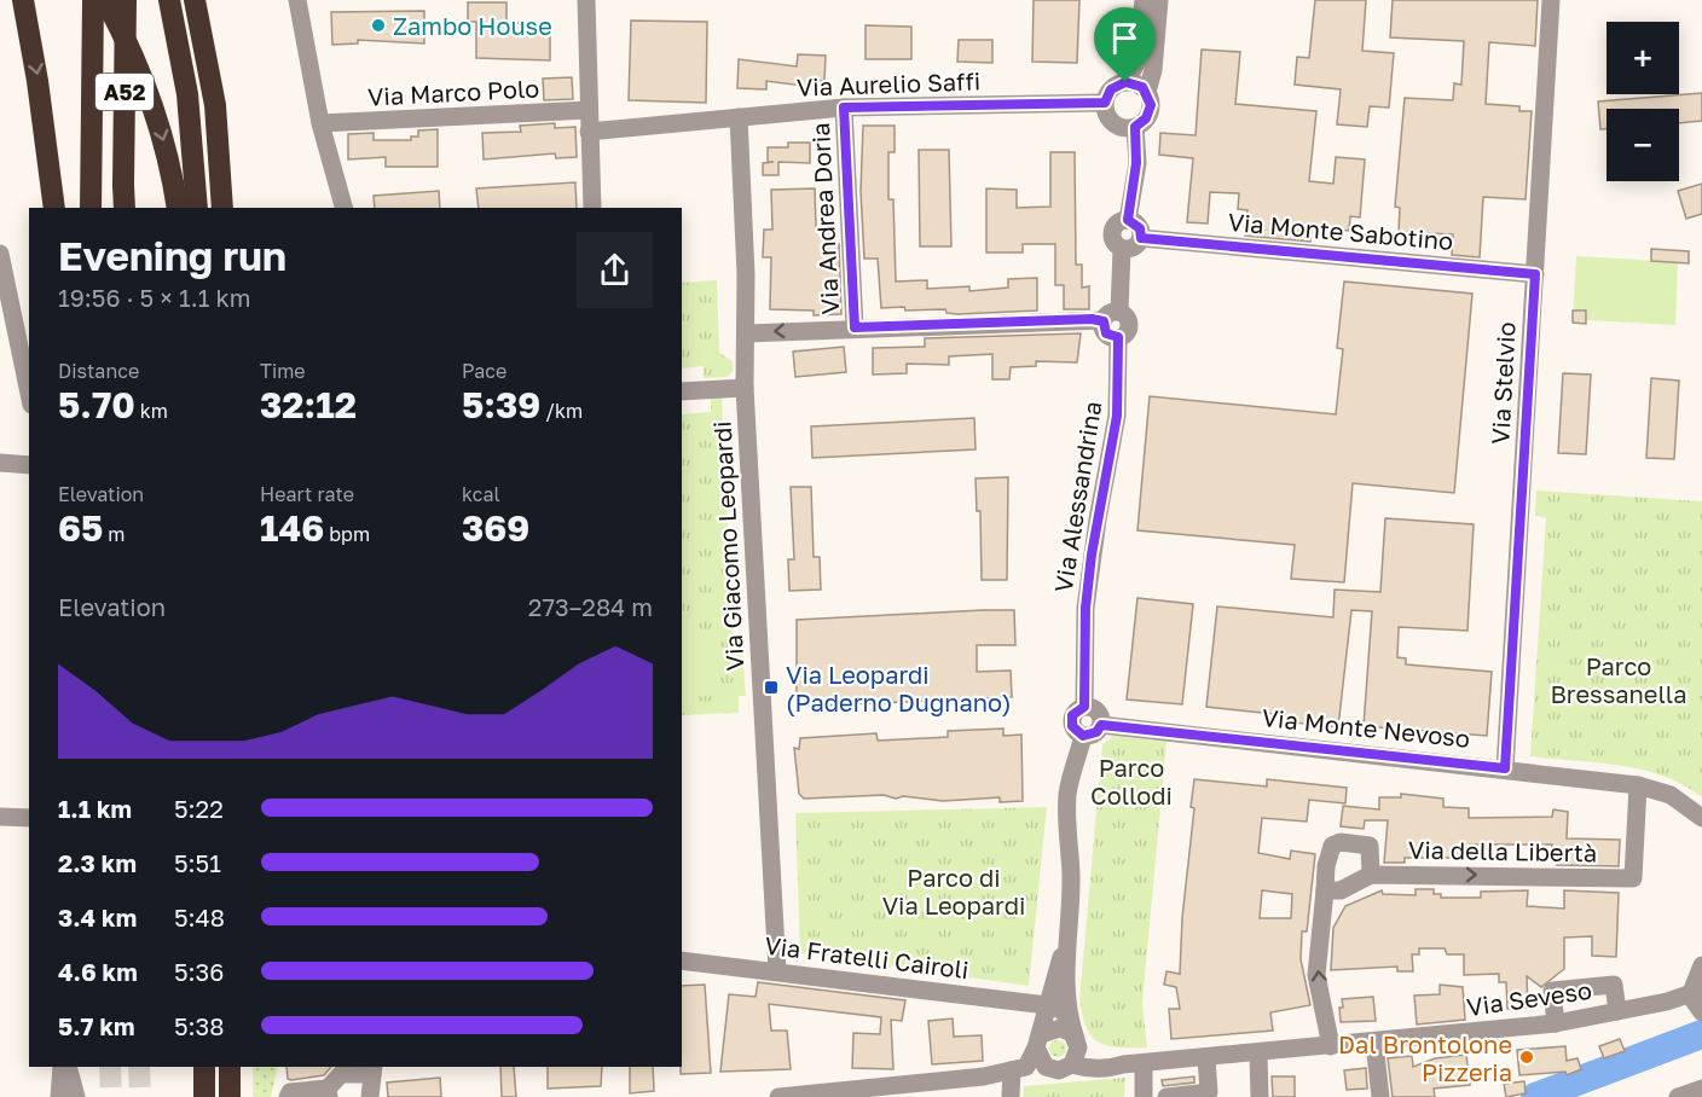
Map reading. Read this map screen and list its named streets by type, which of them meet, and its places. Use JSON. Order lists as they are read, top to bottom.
{
  "streets": {
    "highway": ["A52"],
    "street": [
      "Via Aurelio Saffi",
      "Via Marco Polo",
      "Via Andrea Doria",
      "Via Monte Sabotino",
      "Via Stelvio",
      "Via Alessandrina",
      "Via Giacomo Leopardi",
      "Via Monte Nevoso",
      "Via della Libertà",
      "Via Fratelli Cairoli",
      "Via Seveso"
    ]
  },
  "crossings": [
    ["Via Aurelio Saffi", "Via Andrea Doria"],
    ["Via Aurelio Saffi", "Via Alessandrina"],
    ["Via Aurelio Saffi", "Via Giacomo Leopardi"],
    ["Via Monte Sabotino", "Via Stelvio"],
    ["Via Monte Sabotino", "Via Alessandrina"],
    ["Via Stelvio", "Via Monte Nevoso"],
    ["Via Alessandrina", "Via Monte Nevoso"],
    ["Via Giacomo Leopardi", "Via Fratelli Cairoli"],
    ["Via Monte Nevoso", "Via della Libertà"]
  ],
  "parks": ["Parco Bressanella", "Parco Collodi", "Parco di Via Leopardi"],
  "places": {
    "other": ["Zambo House", "Dal Brontolone Pizzeria"],
    "transit": ["Via Leopardi (Paderno Dugnano)"]
  },
  "page": {
    "map_buttons": ["+", "−"],
    "heading": ["Evening run", "19:56 · 5 × 1.1 km"],
    "stats": [
      ["Distance", "5.70 km"],
      ["Time", "32:12"],
      ["Pace", "5:39 /km"],
      ["Elevation", "65 m"],
      ["Heart rate", "146 bpm"],
      ["kcal", "369"]
    ],
    "chart": ["Elevation", "273–284 m"],
    "list": [
      {
        "name": "1.1 km",
        "note": "5:22"
      },
      {
        "name": "2.3 km",
        "note": "5:51"
      },
      {
        "name": "3.4 km",
        "note": "5:48"
      },
      {
        "name": "4.6 km",
        "note": "5:36"
      },
      {
        "name": "5.7 km",
        "note": "5:38"
      }
    ]
  }
}
